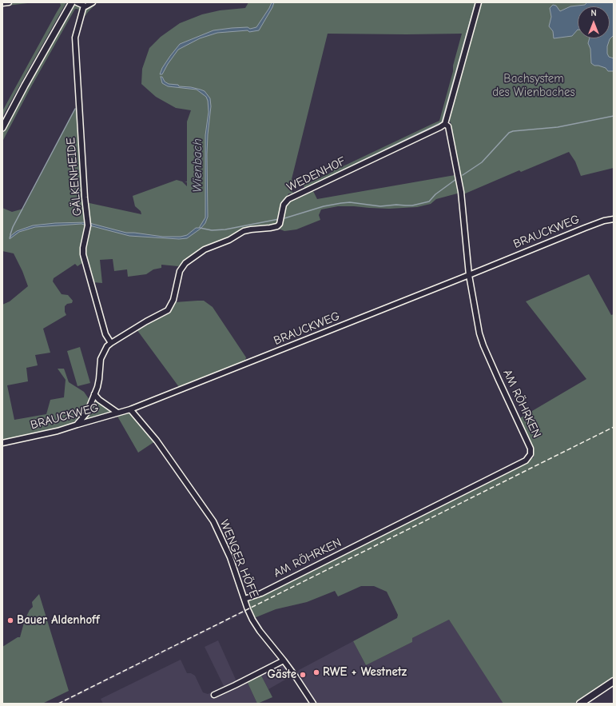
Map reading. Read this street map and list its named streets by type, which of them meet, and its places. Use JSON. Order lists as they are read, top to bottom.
{
  "streets": {
    "street": [
      "WEDENHOF",
      "GÄLKENHEIDE",
      "BRAUCKWEG",
      "AM RÖHRKEN",
      "WENGER HÖFE"
    ]
  },
  "crossings": [
    ["WEDENHOF", "GÄLKENHEIDE"],
    ["WEDENHOF", "BRAUCKWEG"],
    ["WEDENHOF", "AM RÖHRKEN"],
    ["BRAUCKWEG", "AM RÖHRKEN"],
    ["BRAUCKWEG", "WENGER HÖFE"],
    ["AM RÖHRKEN", "WENGER HÖFE"]
  ],
  "water": ["Wienbach"],
  "parks": ["Bachsystem des Wienbaches"],
  "places": ["Bauer Aldenhoff", "RWE + Westnetz", "Gäste"],
  "north": "top"
}
